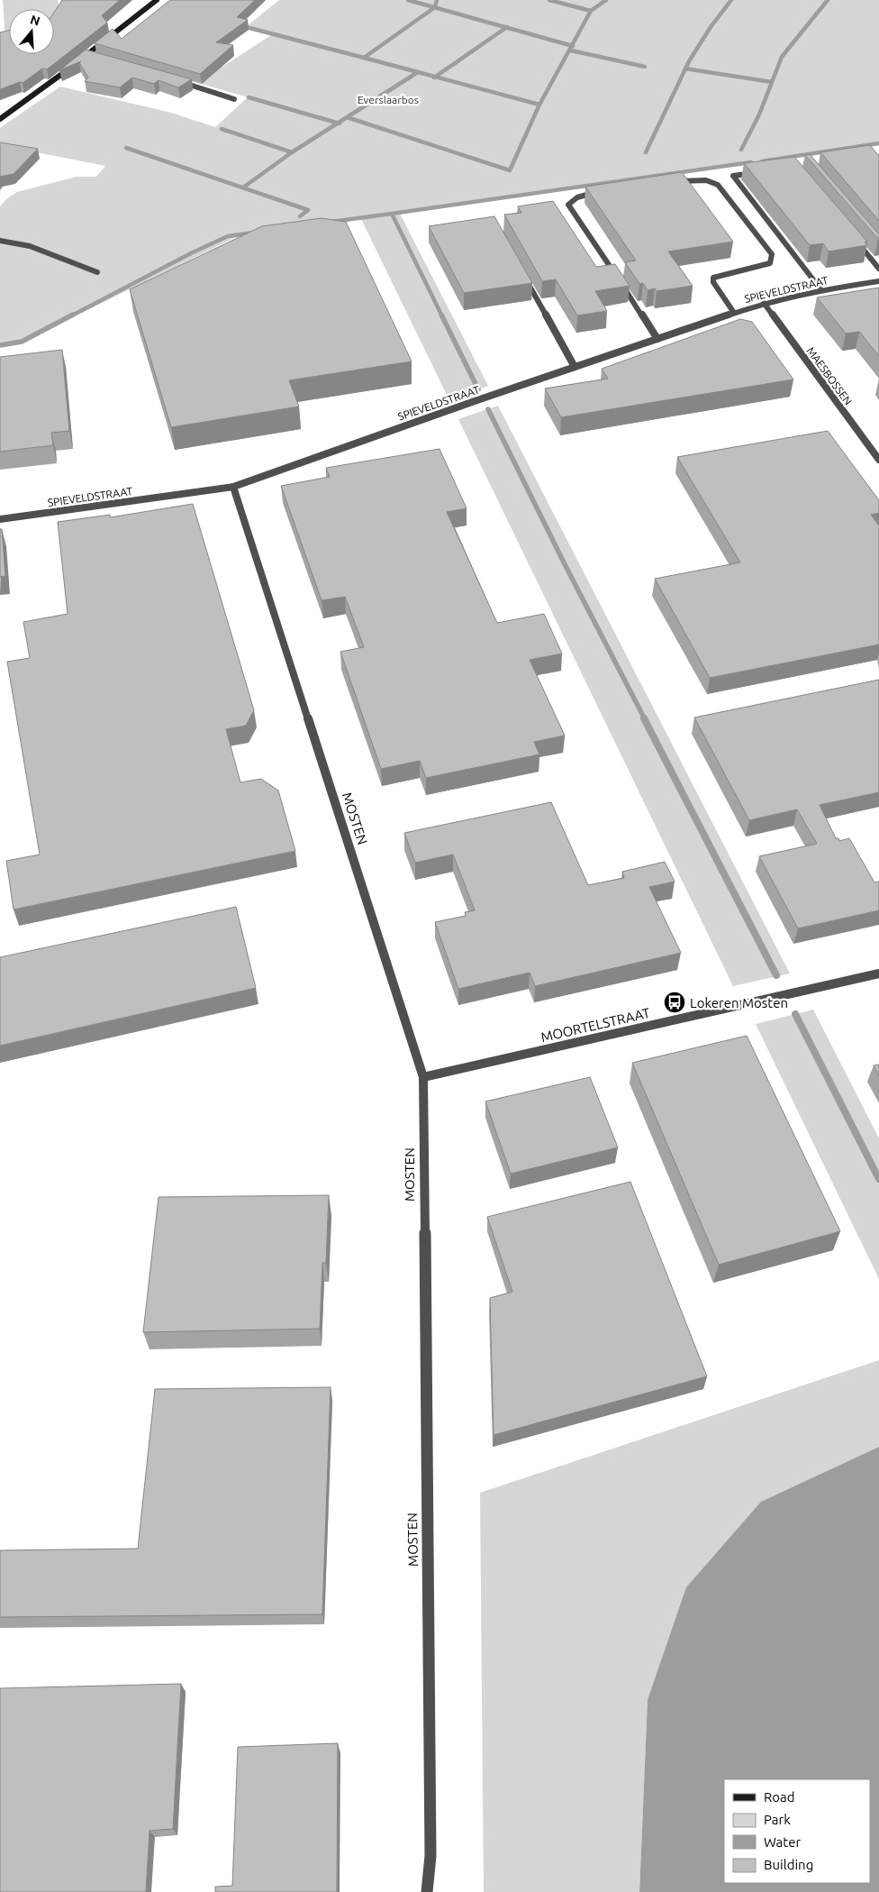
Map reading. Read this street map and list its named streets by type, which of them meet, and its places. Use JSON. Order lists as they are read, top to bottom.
{
  "streets": {
    "street": [
      "SPIEVELDSTRAAT",
      "MAESBOSSEN",
      "MOSTEN",
      "MOORTELSTRAAT"
    ]
  },
  "crossings": [
    ["SPIEVELDSTRAAT", "MAESBOSSEN"],
    ["SPIEVELDSTRAAT", "MOSTEN"],
    ["MOSTEN", "MOORTELSTRAAT"]
  ],
  "parks": ["Everslaarbos"],
  "places": {
    "bus stop": ["Lokeren Mosten"]
  },
  "legend": [
    "Road",
    "Park",
    "Water",
    "Building"
  ],
  "north": "top"
}
